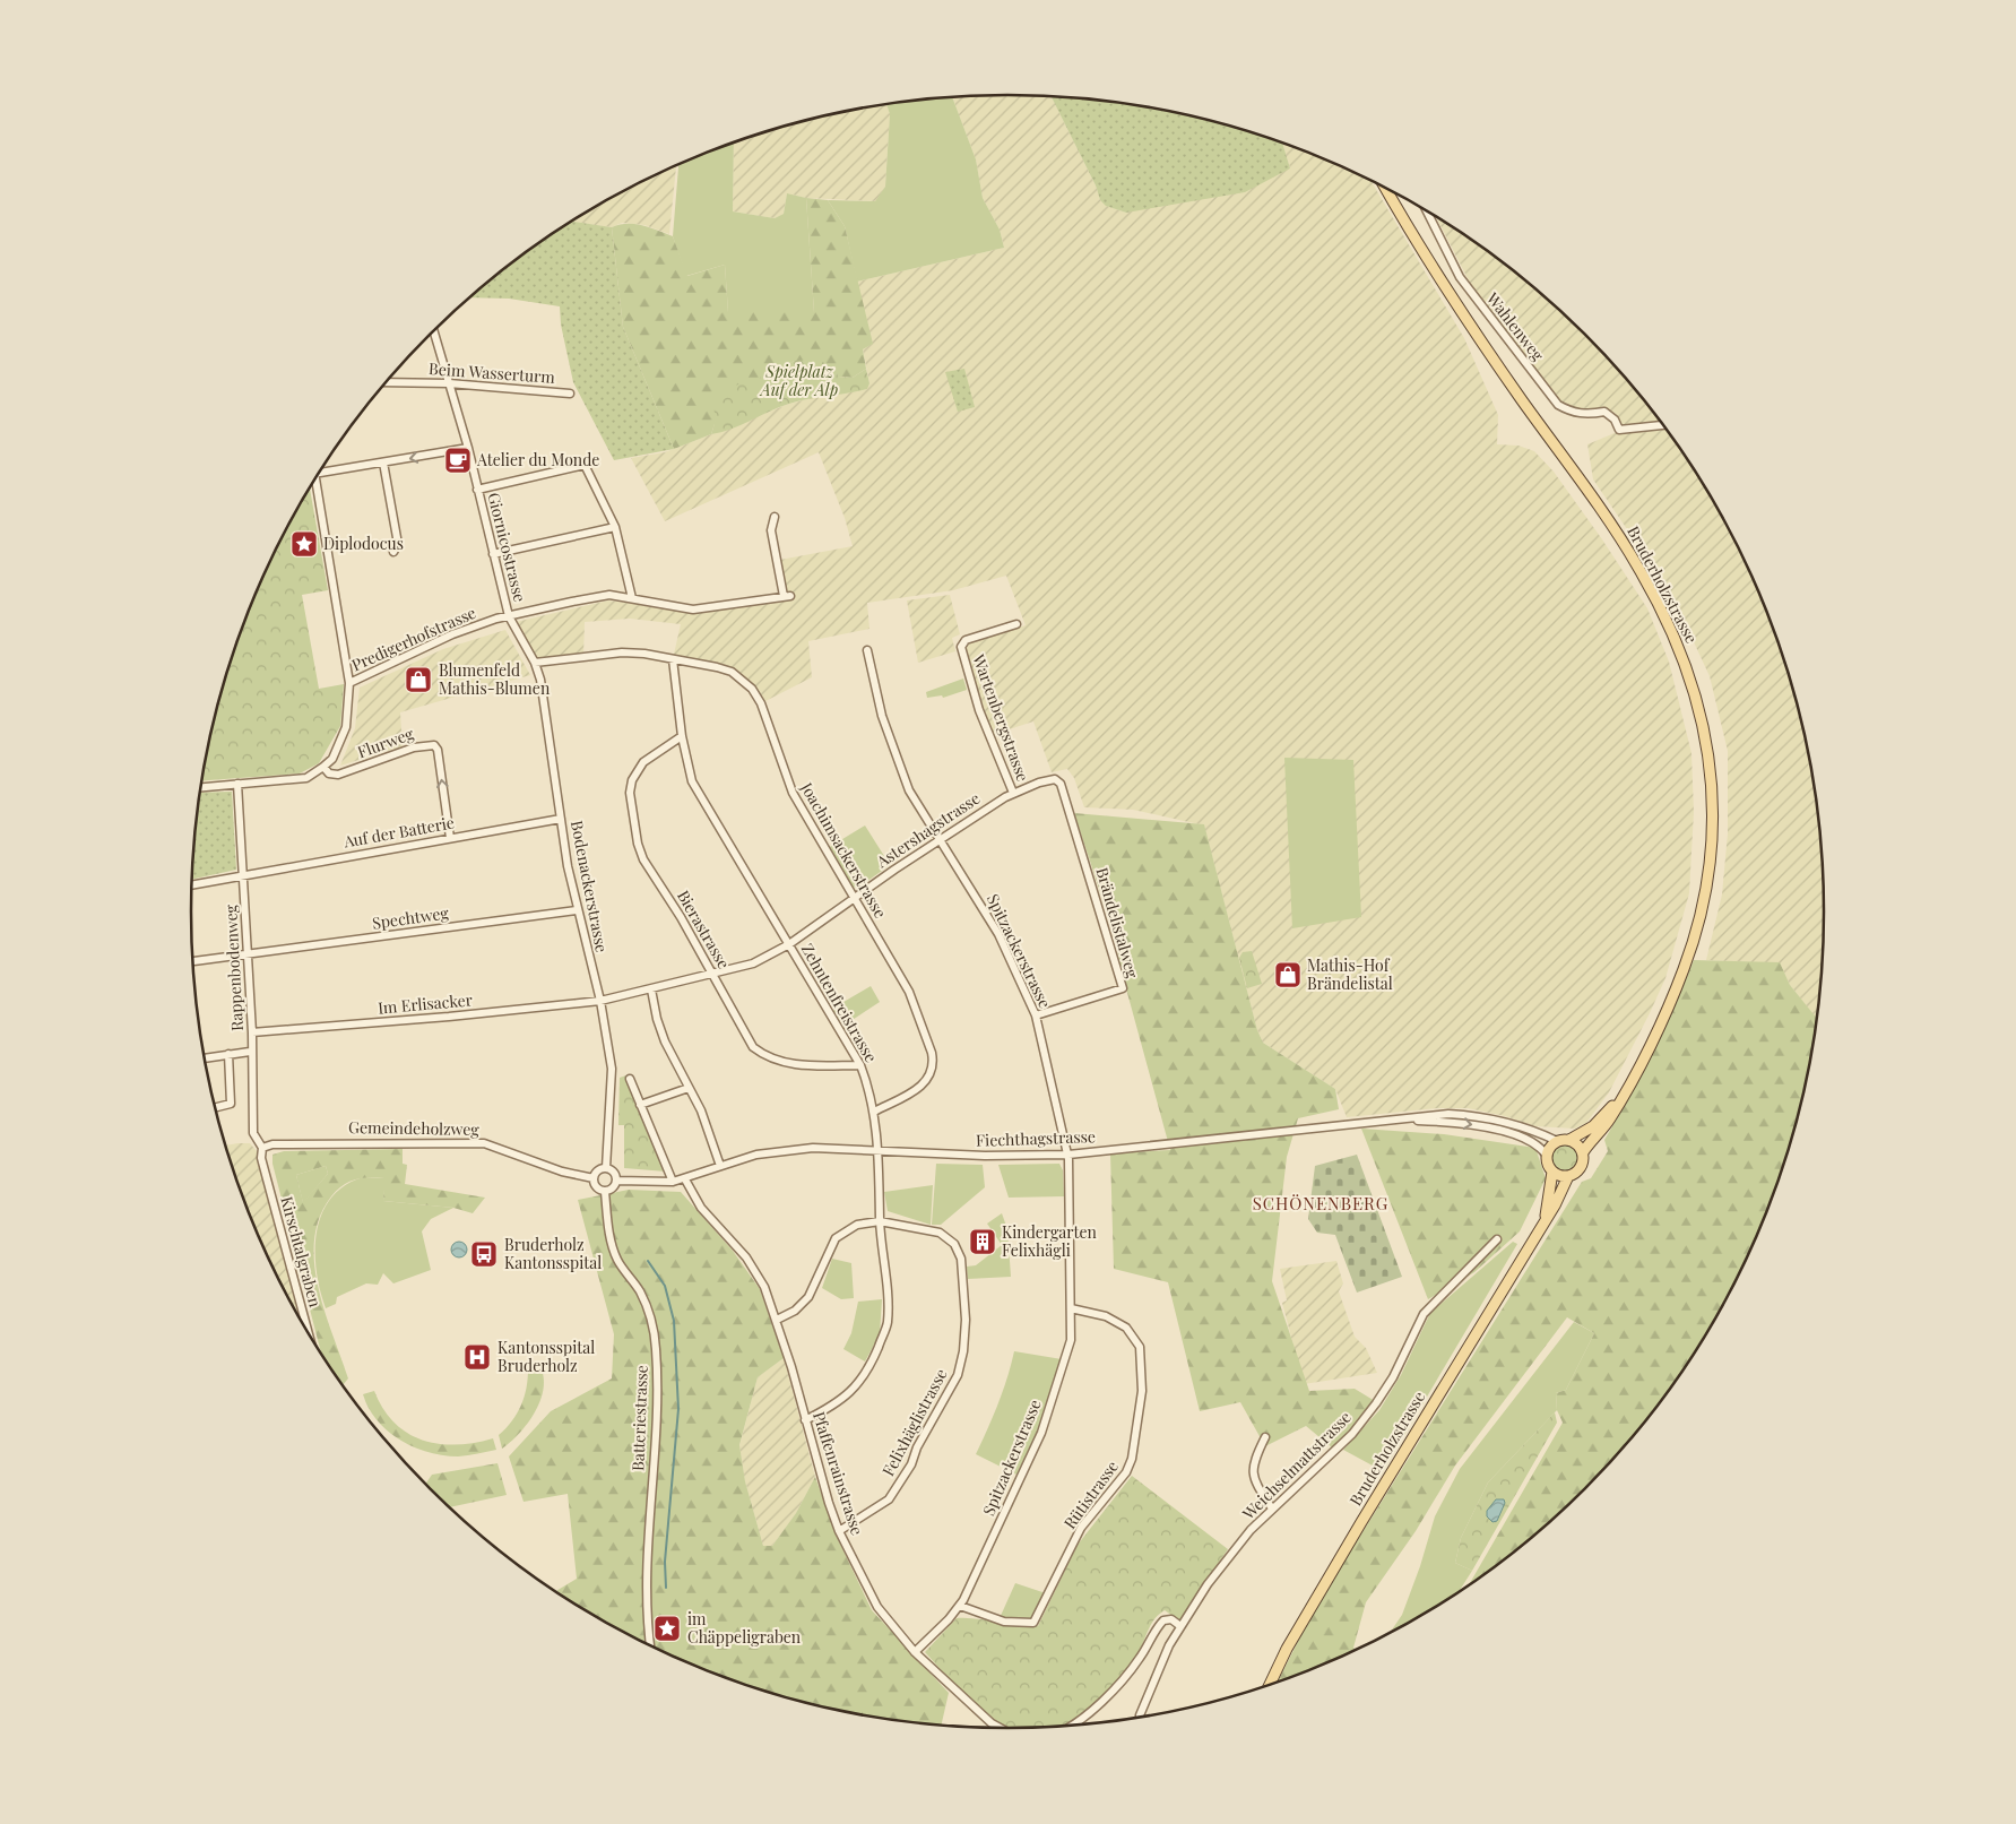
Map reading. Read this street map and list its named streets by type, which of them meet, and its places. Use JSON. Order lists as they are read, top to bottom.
{
  "streets": {
    "main road": ["Bruderholzstrasse"],
    "street": [
      "Wahlenweg",
      "Beim Wasserturm",
      "Giornicostrasse",
      "Predigerhofstrasse",
      "Wartenbergstrasse",
      "Flurweg",
      "Astershagstrasse",
      "Auf der Batterie",
      "Joachimsackerstrasse",
      "Bodenackerstrasse",
      "Spechtweg",
      "Brändelistalweg",
      "Bierastrasse",
      "Spitzackerstrasse",
      "Rappenbodenweg",
      "Zehntenfreistrasse",
      "Im Erlisacker",
      "Gemeindeholzweg",
      "Fiechthagstrasse",
      "Kirschtalgraben",
      "Batteriestrasse",
      "Felixhäglistrasse",
      "Weichselmattstrasse",
      "Pfaffenrainstrasse",
      "Rütistrasse"
    ]
  },
  "crossings": [
    ["Beim Wasserturm", "Giornicostrasse"],
    ["Giornicostrasse", "Predigerhofstrasse"],
    ["Giornicostrasse", "Bodenackerstrasse"],
    ["Bruderholzstrasse", "Fiechthagstrasse"],
    ["Predigerhofstrasse", "Bodenackerstrasse"],
    ["Wartenbergstrasse", "Astershagstrasse"],
    ["Flurweg", "Auf der Batterie"],
    ["Astershagstrasse", "Joachimsackerstrasse"],
    ["Astershagstrasse", "Bodenackerstrasse"],
    ["Astershagstrasse", "Brändelistalweg"],
    ["Astershagstrasse", "Bierastrasse"],
    ["Astershagstrasse", "Spitzackerstrasse"],
    ["Astershagstrasse", "Zehntenfreistrasse"],
    ["Astershagstrasse", "Im Erlisacker"],
    ["Auf der Batterie", "Bodenackerstrasse"],
    ["Auf der Batterie", "Rappenbodenweg"],
    ["Joachimsackerstrasse", "Bodenackerstrasse"],
    ["Joachimsackerstrasse", "Zehntenfreistrasse"],
    ["Bodenackerstrasse", "Spechtweg"],
    ["Bodenackerstrasse", "Im Erlisacker"],
    ["Bodenackerstrasse", "Gemeindeholzweg"],
    ["Bodenackerstrasse", "Fiechthagstrasse"],
    ["Bodenackerstrasse", "Batteriestrasse"],
    ["Spechtweg", "Rappenbodenweg"],
    ["Brändelistalweg", "Spitzackerstrasse"],
    ["Bierastrasse", "Zehntenfreistrasse"],
    ["Spitzackerstrasse", "Fiechthagstrasse"],
    ["Spitzackerstrasse", "Pfaffenrainstrasse"],
    ["Spitzackerstrasse", "Rütistrasse"],
    ["Rappenbodenweg", "Im Erlisacker"],
    ["Rappenbodenweg", "Gemeindeholzweg"],
    ["Rappenbodenweg", "Kirschtalgraben"],
    ["Zehntenfreistrasse", "Fiechthagstrasse"],
    ["Zehntenfreistrasse", "Felixhäglistrasse"],
    ["Zehntenfreistrasse", "Pfaffenrainstrasse"],
    ["Gemeindeholzweg", "Fiechthagstrasse"],
    ["Gemeindeholzweg", "Kirschtalgraben"],
    ["Gemeindeholzweg", "Batteriestrasse"],
    ["Fiechthagstrasse", "Batteriestrasse"],
    ["Fiechthagstrasse", "Pfaffenrainstrasse"],
    ["Felixhäglistrasse", "Pfaffenrainstrasse"]
  ],
  "districts": ["SCHÖNENBERG"],
  "parks": ["Spielplatz Auf der Alp"],
  "places": {
    "cafe": ["Atelier du Monde"],
    "place": ["Diplodocus", "im Chäppeligraben"],
    "shop": ["Blumenfeld Mathis-Blumen", "Mathis-Hof Brändelistal"],
    "building": ["Kindergarten Felixhägli"],
    "bus stop": ["Bruderholz Kantonsspital"],
    "hospital": ["Kantonsspital Bruderholz"]
  }
}
